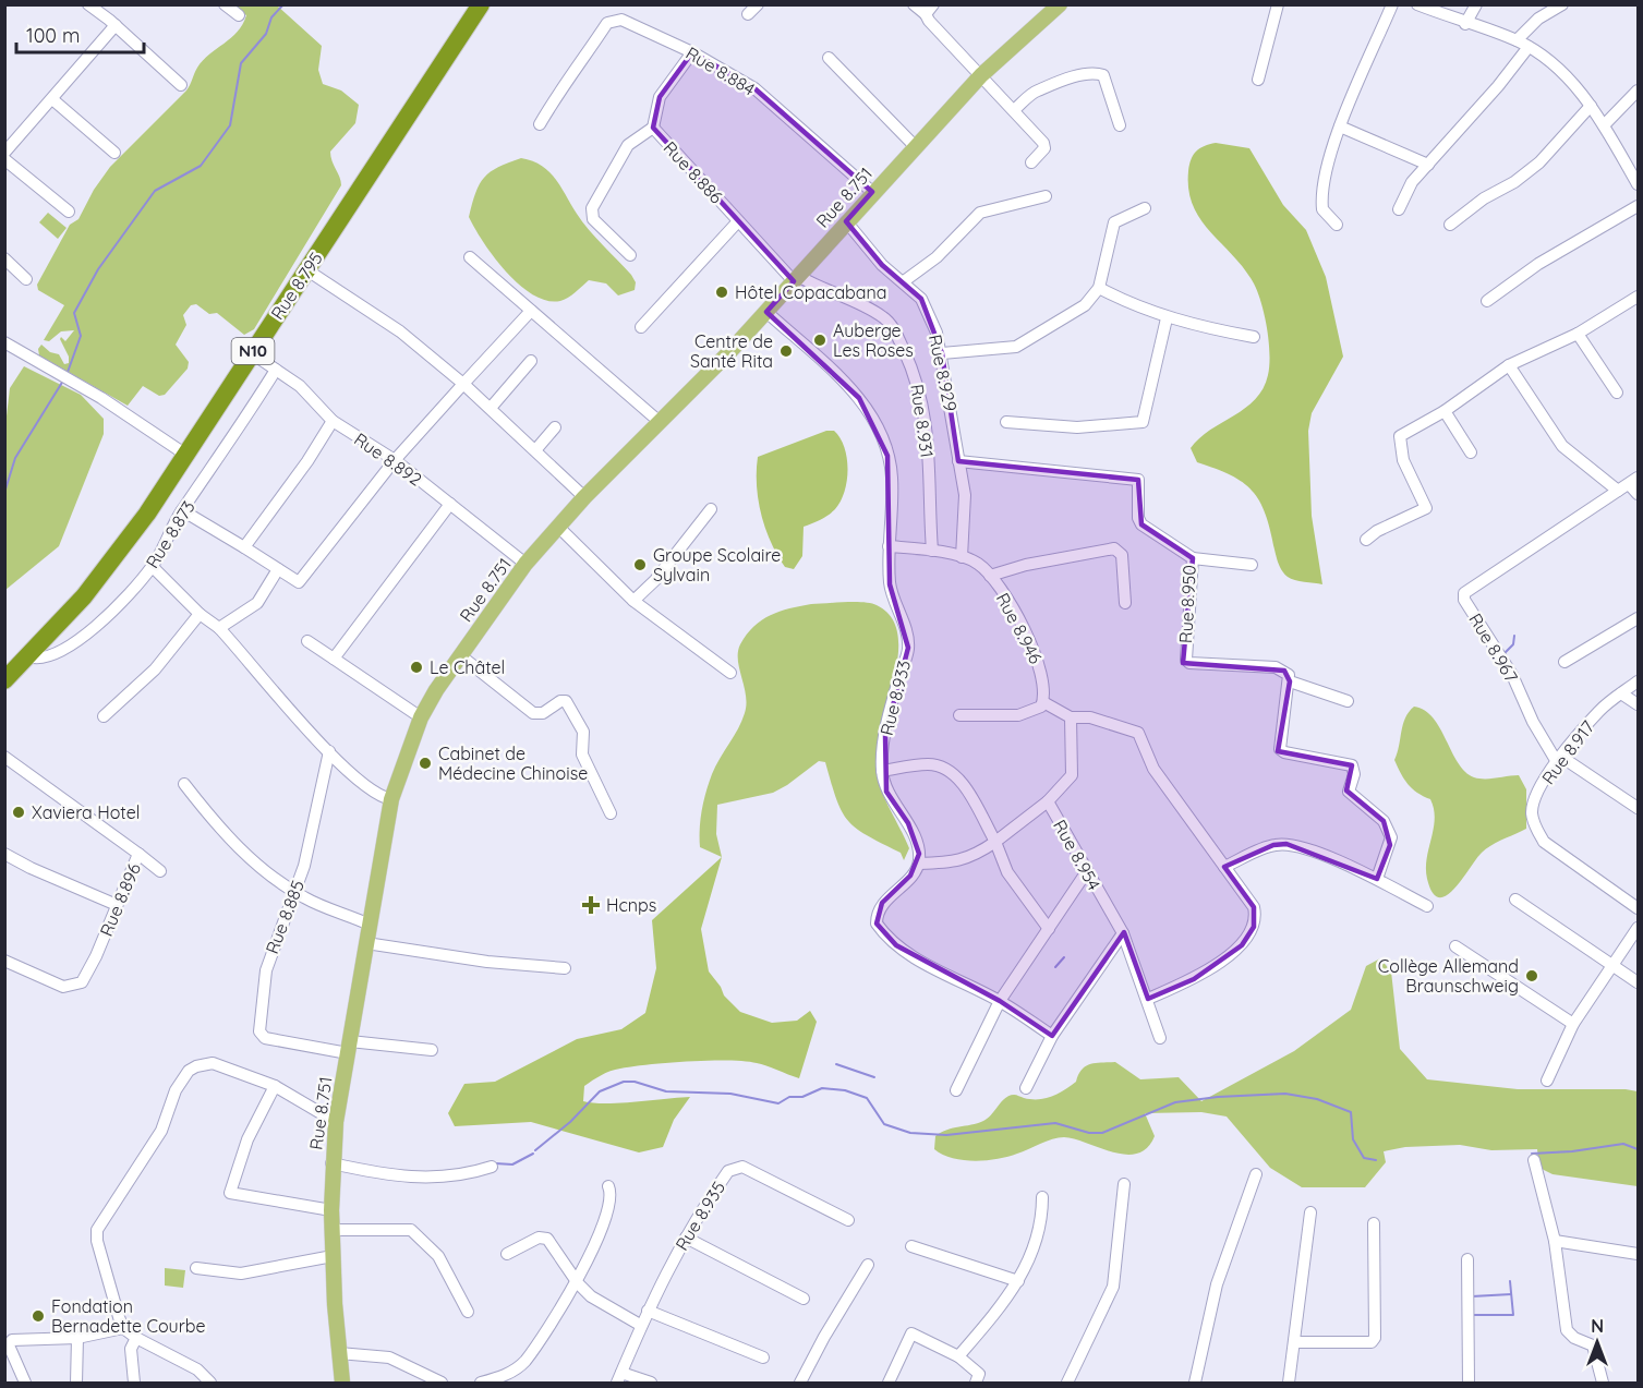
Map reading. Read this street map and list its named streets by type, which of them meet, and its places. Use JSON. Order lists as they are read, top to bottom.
{
  "streets": {
    "highway": ["Rue 8.795", "N10"],
    "main road": ["Rue 8.751"],
    "street": [
      "Rue 8.884",
      "Rue 8.886",
      "Rue 8.929",
      "Rue 8.931",
      "Rue 8.892",
      "Rue 8.873",
      "Rue 8.950",
      "Rue 8.946",
      "Rue 8.967",
      "Rue 8.933",
      "Rue 8.917",
      "Rue 8.954",
      "Rue 8.896",
      "Rue 8.885",
      "Rue 8.935"
    ]
  },
  "crossings": [
    ["Rue 8.884", "Rue 8.751"],
    ["Rue 8.886", "Rue 8.751"],
    ["Rue 8.886", "Rue 8.931"],
    ["Rue 8.751", "Rue 8.929"],
    ["Rue 8.751", "Rue 8.931"],
    ["Rue 8.751", "Rue 8.892"],
    ["Rue 8.751", "Rue 8.933"],
    ["Rue 8.751", "Rue 8.885"],
    ["Rue 8.795", "Rue 8.892"],
    ["Rue 8.795", "Rue 8.873"],
    ["Rue 8.929", "Rue 8.950"],
    ["Rue 8.929", "Rue 8.946"],
    ["Rue 8.931", "Rue 8.946"],
    ["Rue 8.892", "Rue 8.873"],
    ["Rue 8.946", "Rue 8.933"],
    ["Rue 8.967", "Rue 8.917"],
    ["Rue 8.933", "Rue 8.954"]
  ],
  "places": {
    "other": [
      "Hôtel Copacabana",
      "Auberge Les Roses",
      "Centre de Santé Rita",
      "Groupe Scolaire Sylvain",
      "Le Châtel",
      "Cabinet de Médecine Chinoise",
      "Xaviera Hotel",
      "Collège Allemand Braunschweig",
      "Fondation Bernadette Courbe"
    ],
    "health": ["Hcnps"]
  },
  "scale_bar": "100 m",
  "north": "top"
}
